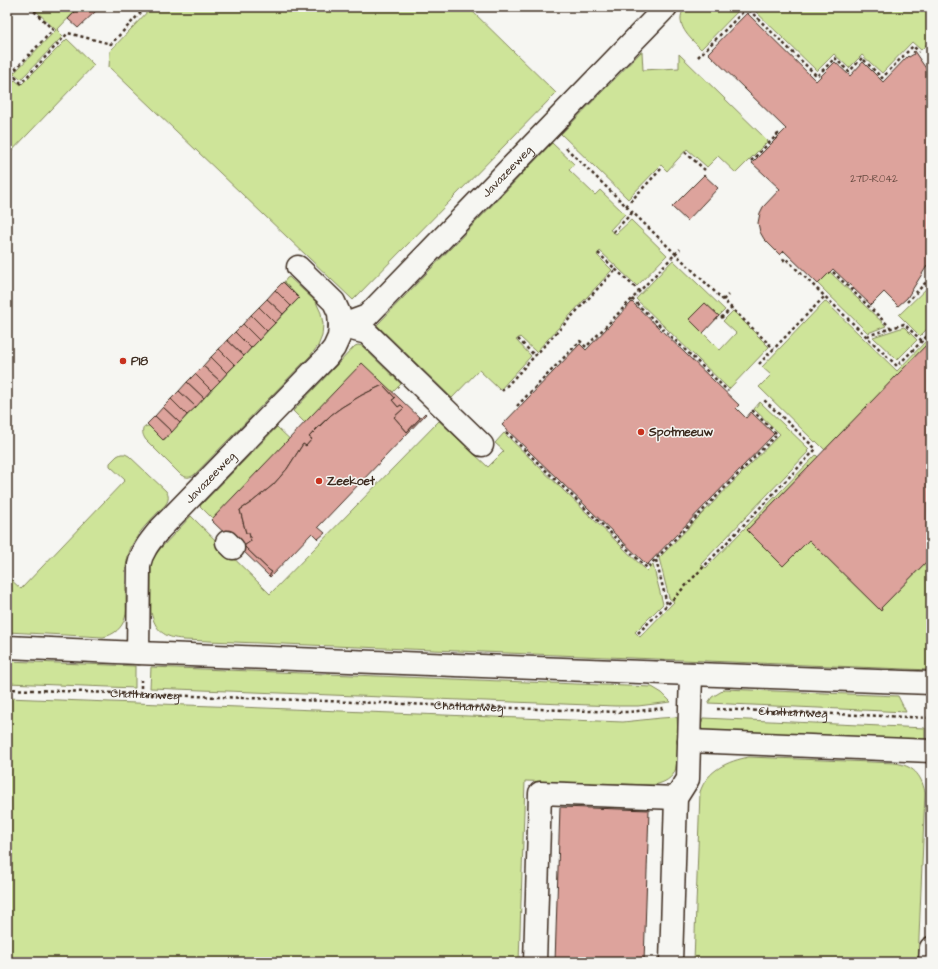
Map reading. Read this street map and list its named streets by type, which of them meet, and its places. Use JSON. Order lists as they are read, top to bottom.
{
  "streets": {
    "street": ["Javazeeweg"],
    "path": ["Chathamweg"]
  },
  "places": ["P18", "Spotmeeuw", "Zeekoet"],
  "house_numbers": ["27D-R042"]
}
